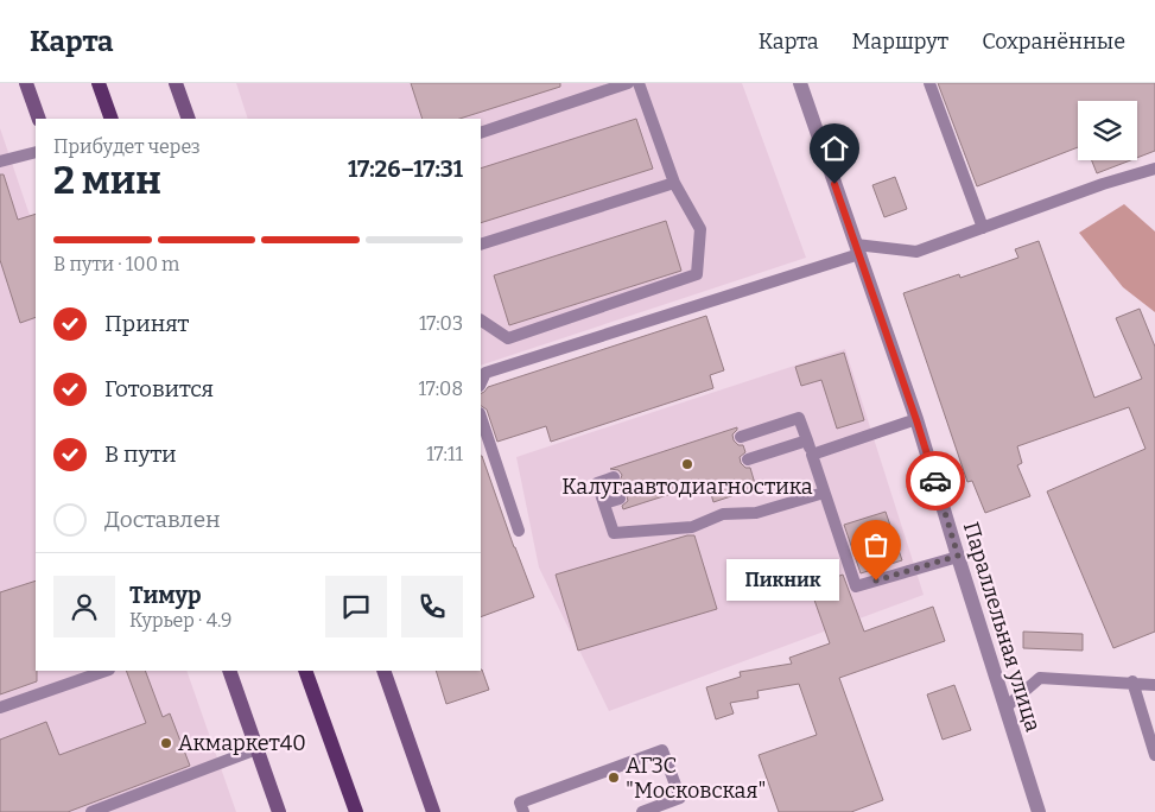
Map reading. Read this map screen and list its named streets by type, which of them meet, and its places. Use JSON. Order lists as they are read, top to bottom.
{
  "streets": {
    "street": ["Параллельная улица"]
  },
  "places": [
    "Калугаавтодиагностика",
    "Пикник",
    "Акмаркет40",
    "АГЗС \"Московская\""
  ],
  "page": {
    "header": "Карта",
    "nav": ["Карта", "Маршрут", "Сохранённые"],
    "heading": ["2 мин", "Прибудет через", "17:26–17:31"],
    "panel": ["Тимур", "Курьер · 4.9"],
    "bar": "В пути · 100 m",
    "list": [
      ["Принят", "17:03"],
      ["Готовится", "17:08"],
      ["В пути", "17:11"],
      "Доставлен"
    ],
    "bubble": "Пикник"
  }
}
